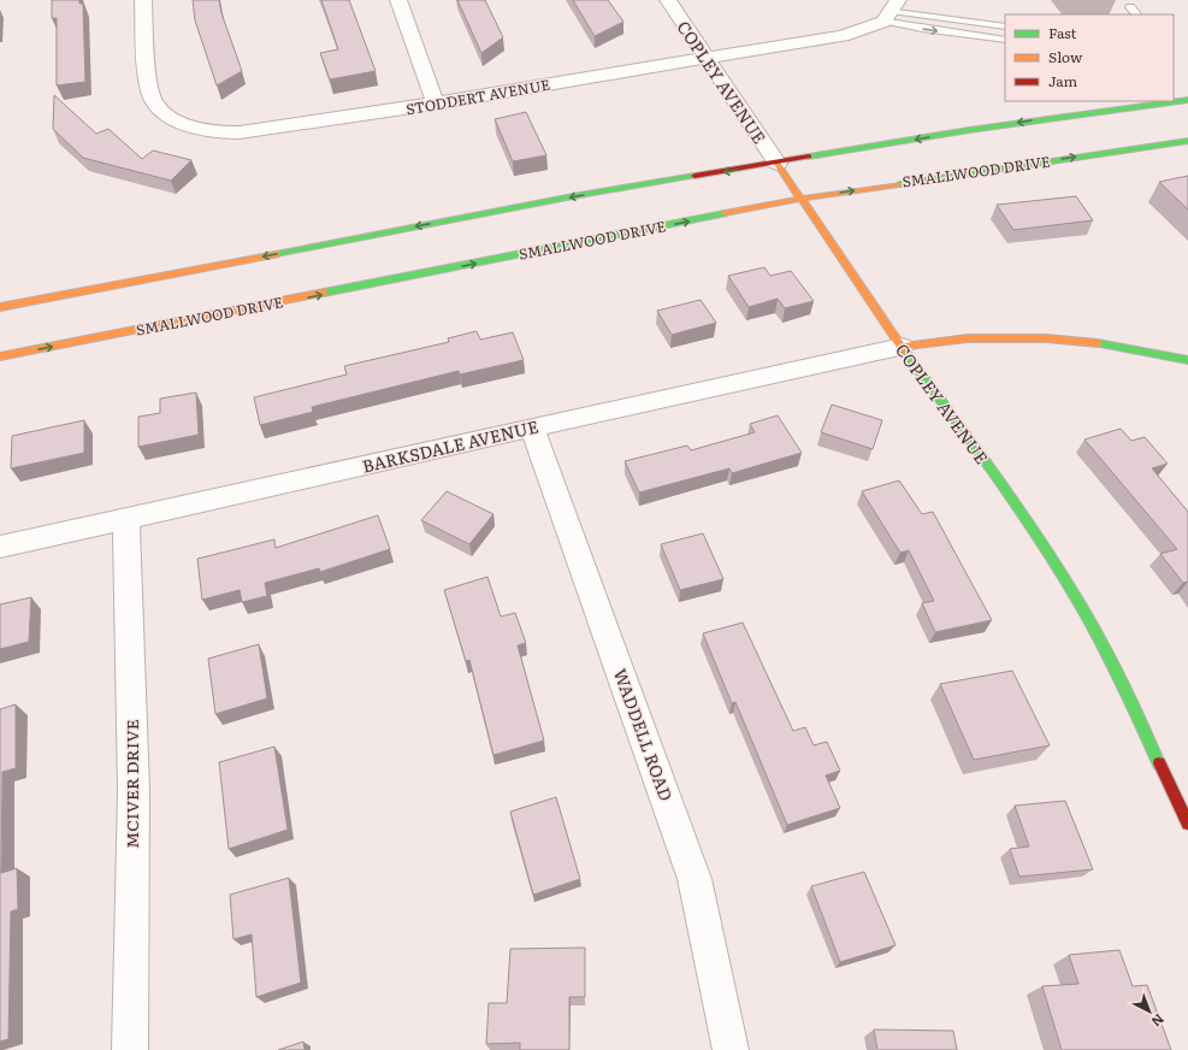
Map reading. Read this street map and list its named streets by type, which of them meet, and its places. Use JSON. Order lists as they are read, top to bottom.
{
  "streets": {
    "main road": ["COPLEY AVENUE", "SMALLWOOD DRIVE"],
    "street": [
      "STODDERT AVENUE",
      "BARKSDALE AVENUE",
      "WADDELL ROAD",
      "MCIVER DRIVE"
    ]
  },
  "crossings": [
    ["COPLEY AVENUE", "STODDERT AVENUE"],
    ["COPLEY AVENUE", "SMALLWOOD DRIVE"],
    ["COPLEY AVENUE", "BARKSDALE AVENUE"],
    ["BARKSDALE AVENUE", "WADDELL ROAD"],
    ["BARKSDALE AVENUE", "MCIVER DRIVE"]
  ],
  "legend": ["Fast", "Slow", "Jam"],
  "north": "bottom right"
}
